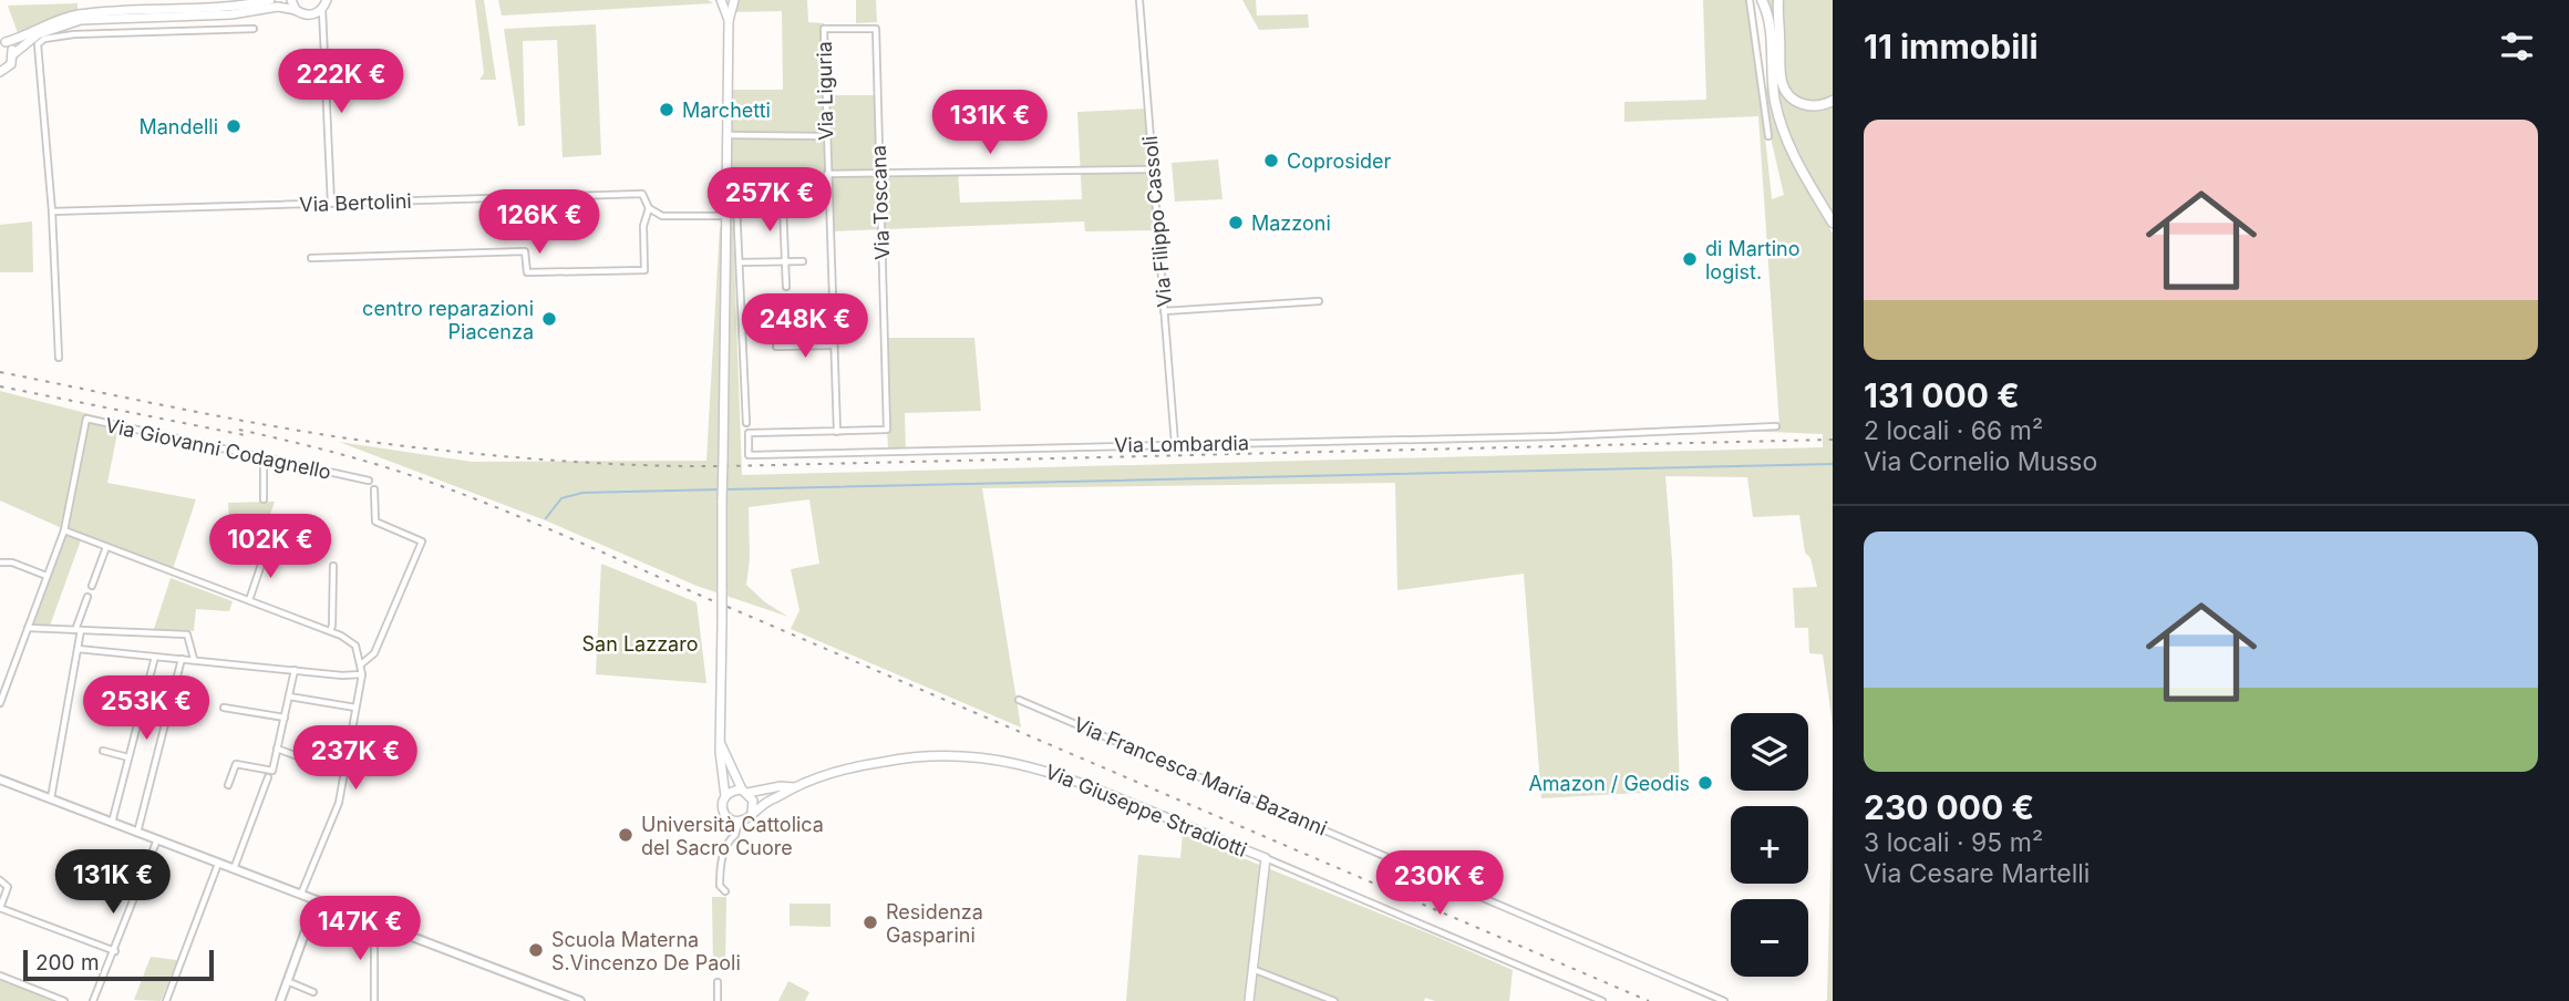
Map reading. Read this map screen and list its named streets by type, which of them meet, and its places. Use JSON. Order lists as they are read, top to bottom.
{
  "streets": {
    "main road": ["Via Giuseppe Stradiotti"],
    "street": [
      "Via Liguria",
      "Via Bertolini",
      "Via Toscana",
      "Via Filippo Cassoli",
      "Via Lombardia",
      "Via Giovanni Codagnello",
      "Via Francesca Maria Bazanni"
    ]
  },
  "crossings": [
    ["Via Liguria", "Via Toscana"],
    ["Via Liguria", "Via Lombardia"],
    ["Via Toscana", "Via Lombardia"],
    ["Via Filippo Cassoli", "Via Lombardia"]
  ],
  "parks": ["San Lazzaro"],
  "places": [
    "Marchetti",
    "Mandelli",
    "Coprosider",
    "Mazzoni",
    "di Martino logist.",
    "centro reparazioni Piacenza",
    "Amazon / Geodis",
    "Università Cattolica del Sacro Cuore",
    "Residenza Gasparini",
    "Scuola Materna S.Vincenzo De Paoli"
  ],
  "scale_bar": "200 m",
  "page": {
    "heading": "11 immobili",
    "price": [
      "222K €",
      "131K €",
      "257K €",
      "126K €",
      "248K €",
      "102K €",
      "253K €",
      "237K €",
      "131K €",
      "230K €",
      "147K €"
    ],
    "list": [
      {
        "name": "131 000 €",
        "note": "2 locali · 66 m² · Via Cornelio Musso"
      },
      {
        "name": "230 000 €",
        "note": "3 locali · 95 m² · Via Cesare Martelli"
      }
    ],
    "map_buttons": ["+", "−"],
    "scale": "200 m"
  }
}
